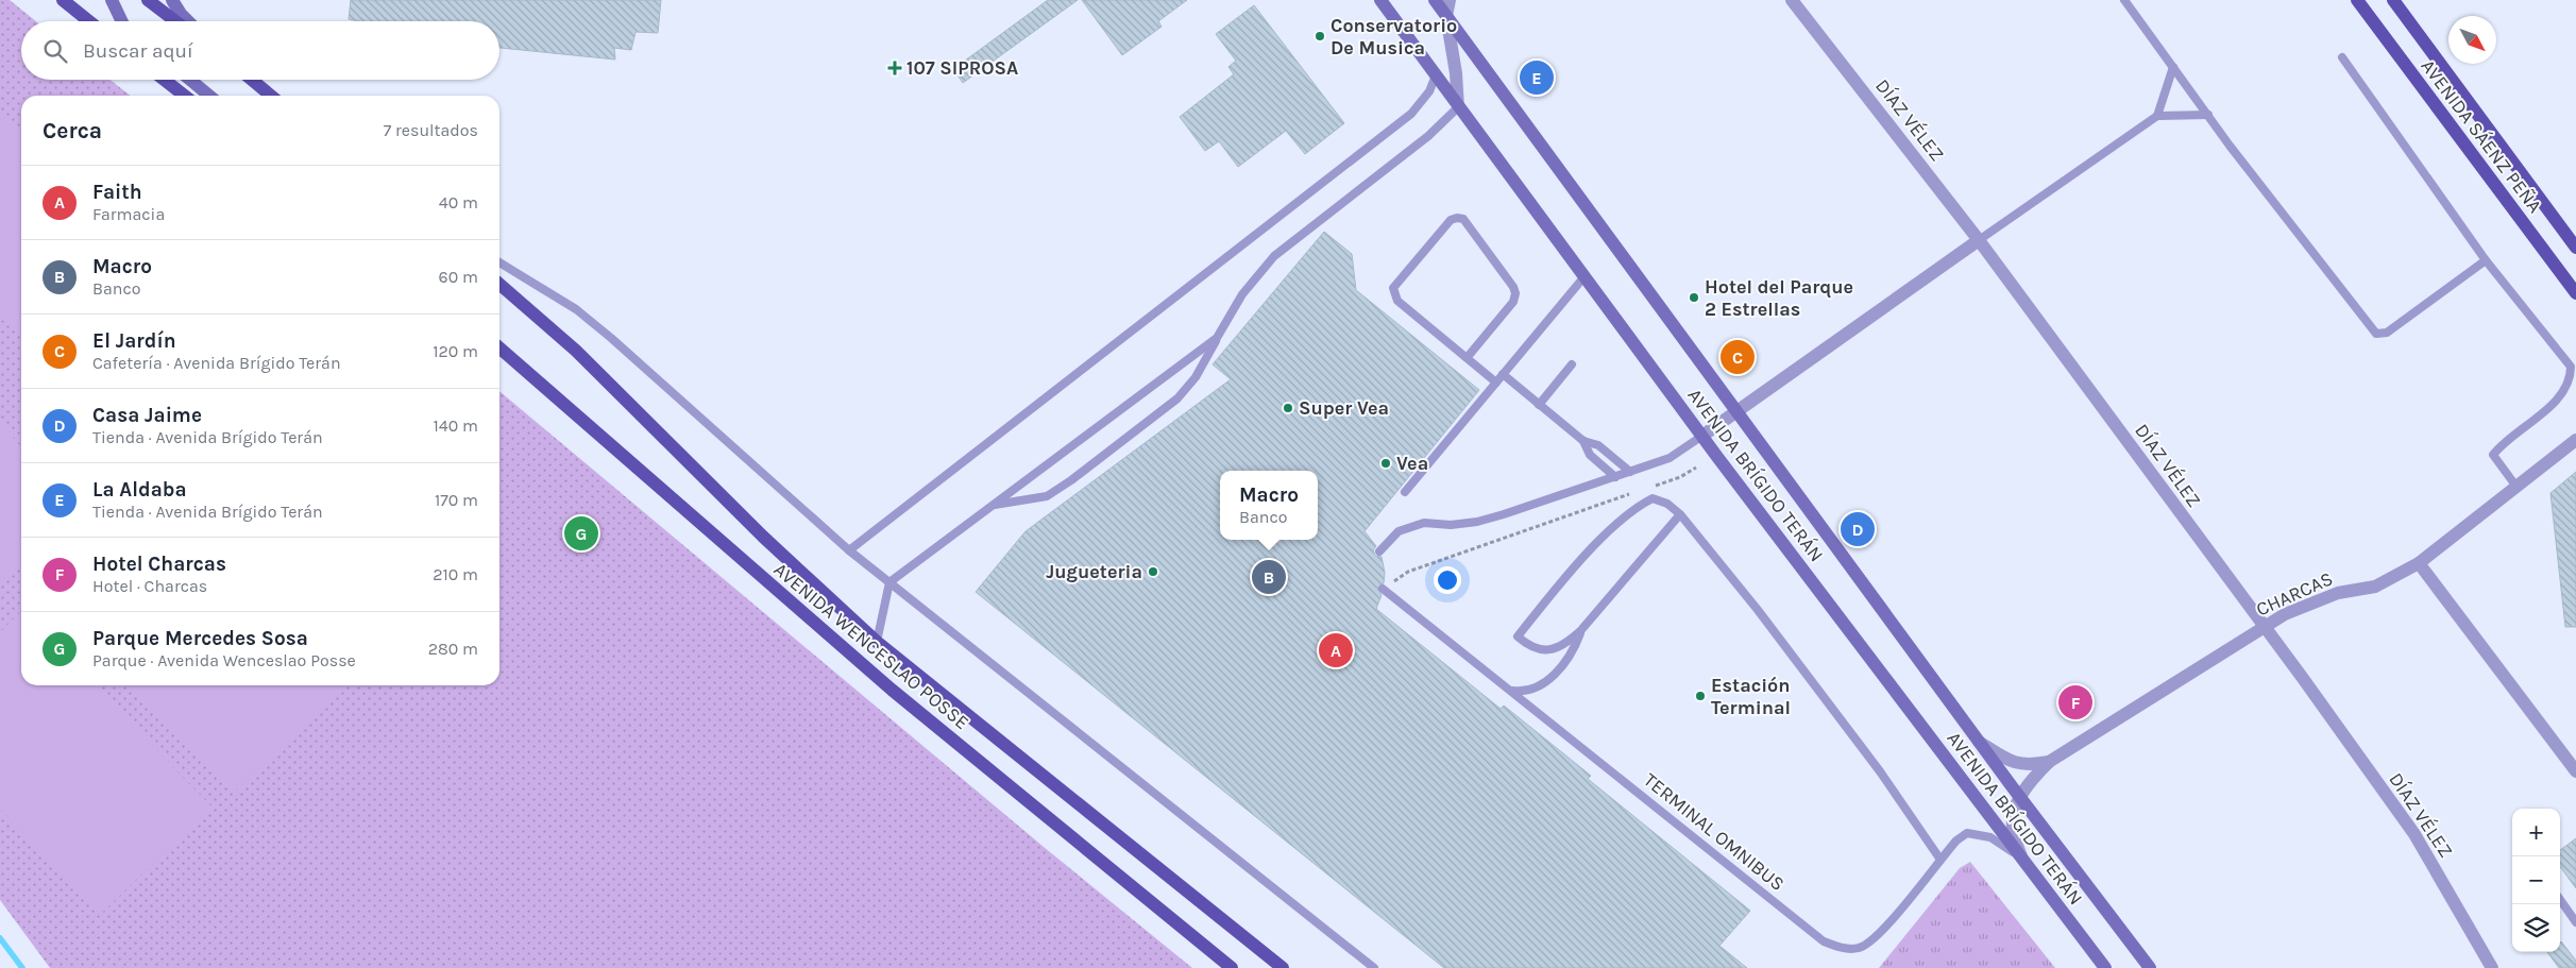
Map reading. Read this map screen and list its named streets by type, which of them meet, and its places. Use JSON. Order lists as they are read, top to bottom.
{
  "streets": {
    "main road": ["AVENIDA SÁENZ PEÑA", "AVENIDA BRÍGIDO TERÁN", "AVENIDA WENCESLAO POSSE"],
    "street": ["DÍAZ VÉLEZ", "CHARCAS"],
    "lane": ["TERMINAL OMNIBUS"]
  },
  "crossings": [
    ["DÍAZ VÉLEZ", "CHARCAS"],
    ["AVENIDA BRÍGIDO TERÁN", "CHARCAS"],
    ["AVENIDA BRÍGIDO TERÁN", "TERMINAL OMNIBUS"],
    ["CHARCAS", "TERMINAL OMNIBUS"]
  ],
  "places": {
    "other": [
      "Conservatorio De Musica",
      "Hotel del Parque 2 Estrellas",
      "Super Vea",
      "Vea",
      "Jugueteria",
      "Estación Terminal"
    ],
    "health": ["107 SIPROSA"]
  },
  "north": "bottom right",
  "page": {
    "search": "Buscar aquí",
    "pins": [
      "E",
      "C",
      "D",
      "G",
      "B",
      "A",
      "F"
    ],
    "heading": ["Cerca", "7 resultados"],
    "list": [
      {
        "mark": "A",
        "name": "Faith",
        "note": "Farmacia",
        "value": "40 m"
      },
      {
        "mark": "B",
        "name": "Macro",
        "note": "Banco",
        "value": "60 m"
      },
      {
        "mark": "C",
        "name": "El Jardín",
        "note": "Cafetería · Avenida Brígido Terán",
        "value": "120 m"
      },
      {
        "mark": "D",
        "name": "Casa Jaime",
        "note": "Tienda · Avenida Brígido Terán",
        "value": "140 m"
      },
      {
        "mark": "E",
        "name": "La Aldaba",
        "note": "Tienda · Avenida Brígido Terán",
        "value": "170 m"
      },
      {
        "mark": "F",
        "name": "Hotel Charcas",
        "note": "Hotel · Charcas",
        "value": "210 m"
      },
      {
        "mark": "G",
        "name": "Parque Mercedes Sosa",
        "note": "Parque · Avenida Wenceslao Posse",
        "value": "280 m"
      }
    ],
    "popup": ["Macro", "Banco"],
    "map_buttons": ["+", "−"]
  }
}
